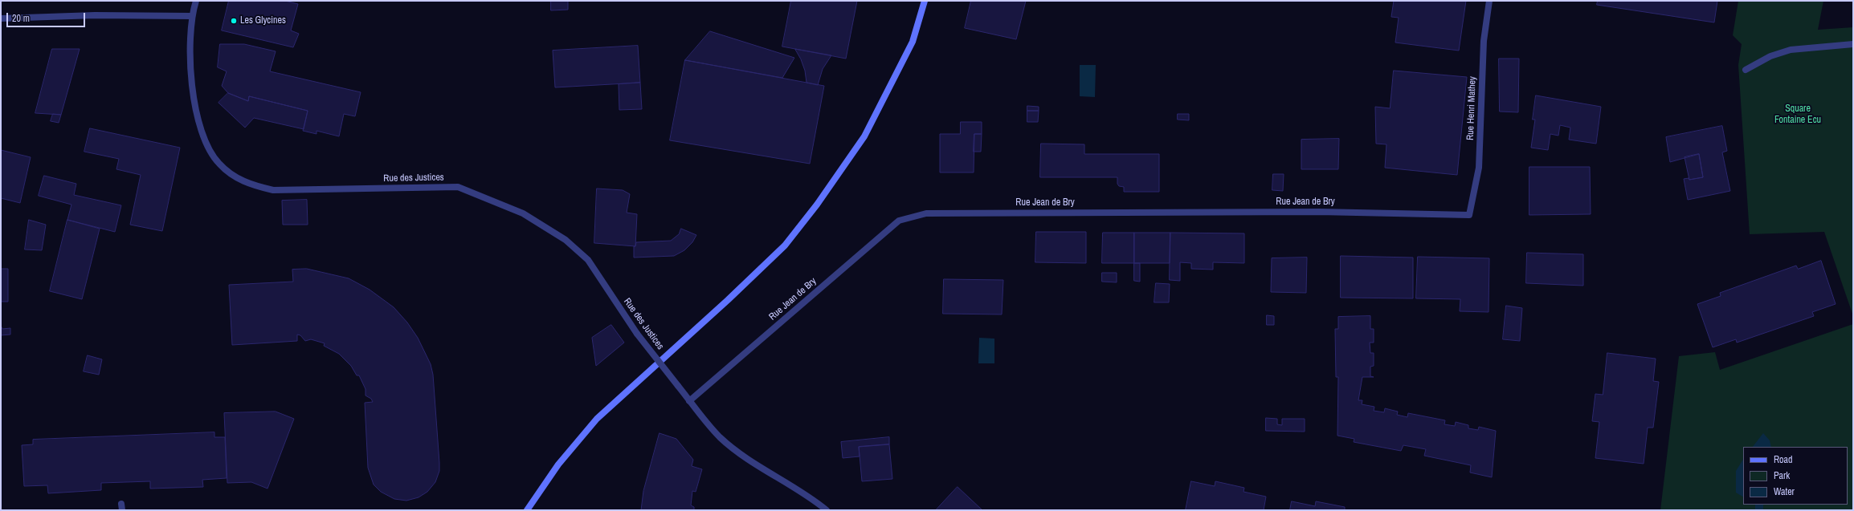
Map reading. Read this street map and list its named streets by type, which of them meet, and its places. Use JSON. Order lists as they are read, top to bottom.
{
  "streets": {
    "street": ["Rue Henri Mathey", "Rue des Justices", "Rue Jean de Bry"]
  },
  "crossings": [
    ["Rue Henri Mathey", "Rue Jean de Bry"],
    ["Rue des Justices", "Rue Jean de Bry"]
  ],
  "parks": ["Square Fontaine Ecu"],
  "places": ["Les Glycines"],
  "legend": ["Road", "Park", "Water"],
  "scale_bar": "20 m"
}
